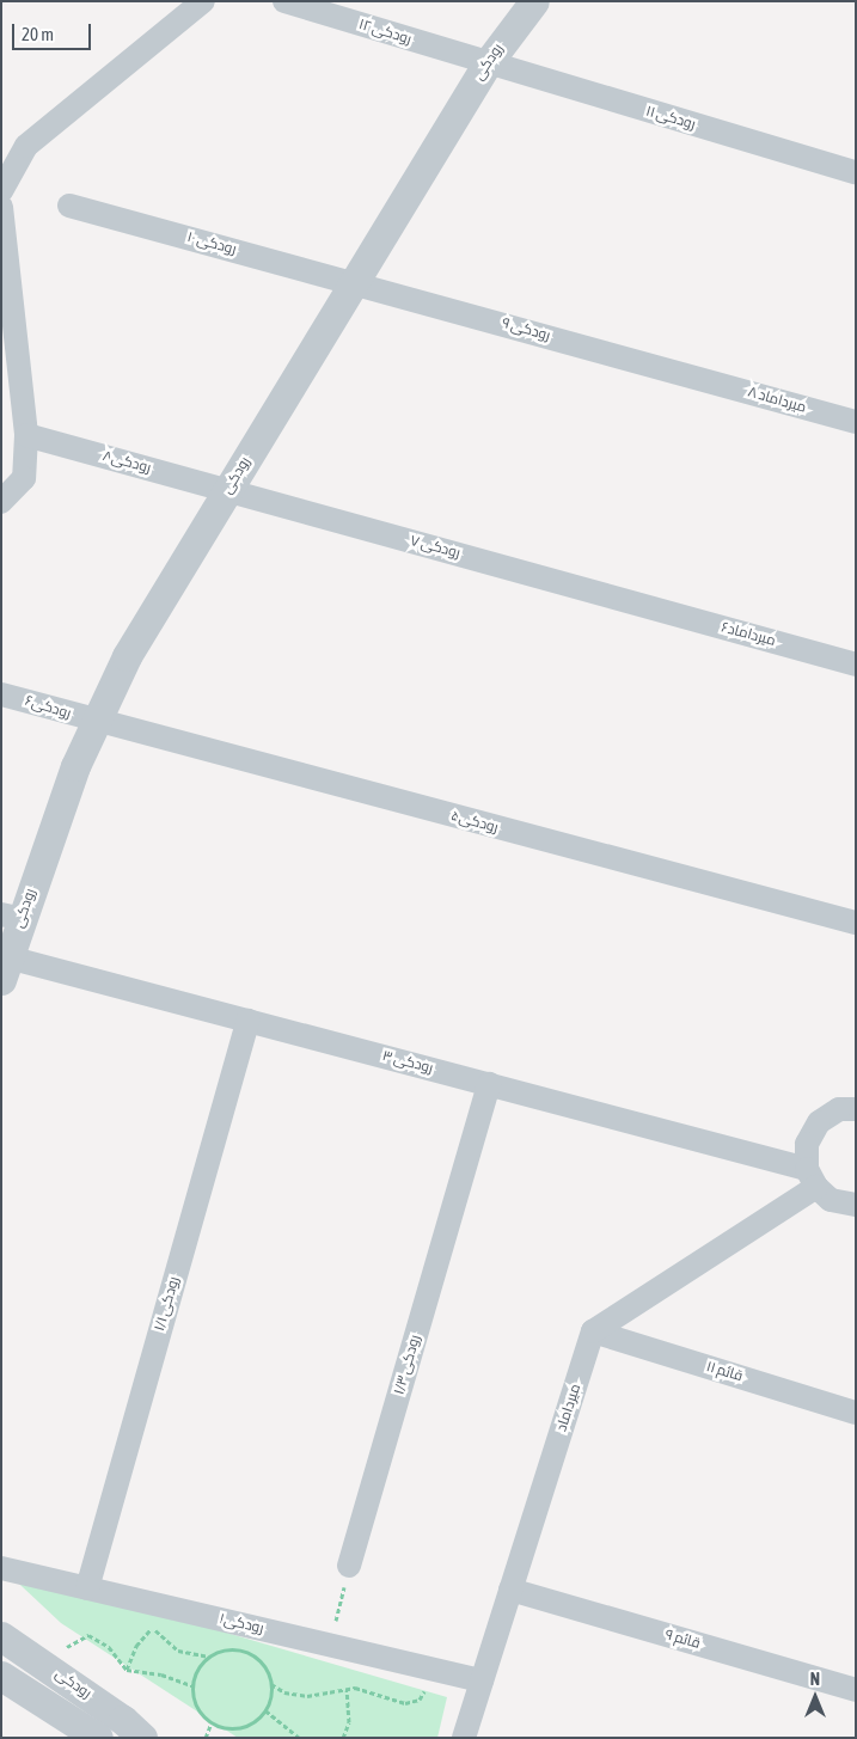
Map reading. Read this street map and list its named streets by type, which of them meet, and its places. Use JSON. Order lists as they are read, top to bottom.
{
  "streets": {
    "street": [
      "رودکی ۱۲",
      "رودکی",
      "رودکی ۱۱",
      "رودکی ۱۰",
      "رودکی ۹",
      "میرداماد ۸",
      "رودکی۸",
      "رودکی ۷",
      "میرداماد۶",
      "رودکی۶",
      "رودکی۵",
      "رودکی ۳",
      "رودکی ۱/۱",
      "رودکی ۱/۳",
      "قائم ۱۱",
      "میرداماد",
      "رودکی۱",
      "قائم ۹"
    ]
  },
  "crossings": [
    ["رودکی ۱۲", "رودکی"],
    ["رودکی ۱۲", "رودکی ۱۱"],
    ["رودکی", "رودکی ۱۱"],
    ["رودکی", "رودکی ۱۰"],
    ["رودکی", "رودکی ۹"],
    ["رودکی", "رودکی۸"],
    ["رودکی", "رودکی ۷"],
    ["رودکی", "رودکی۶"],
    ["رودکی", "رودکی۵"],
    ["رودکی", "رودکی ۳"],
    ["رودکی ۱۰", "رودکی ۹"],
    ["رودکی ۹", "میرداماد ۸"],
    ["رودکی۸", "رودکی ۷"],
    ["رودکی ۷", "میرداماد۶"],
    ["رودکی۶", "رودکی۵"],
    ["رودکی ۳", "رودکی ۱/۱"],
    ["رودکی ۳", "رودکی ۱/۳"],
    ["رودکی ۱/۱", "رودکی۱"],
    ["قائم ۱۱", "میرداماد"],
    ["میرداماد", "رودکی۱"],
    ["میرداماد", "قائم ۹"]
  ],
  "scale_bar": "20 m",
  "north": "top"
}
